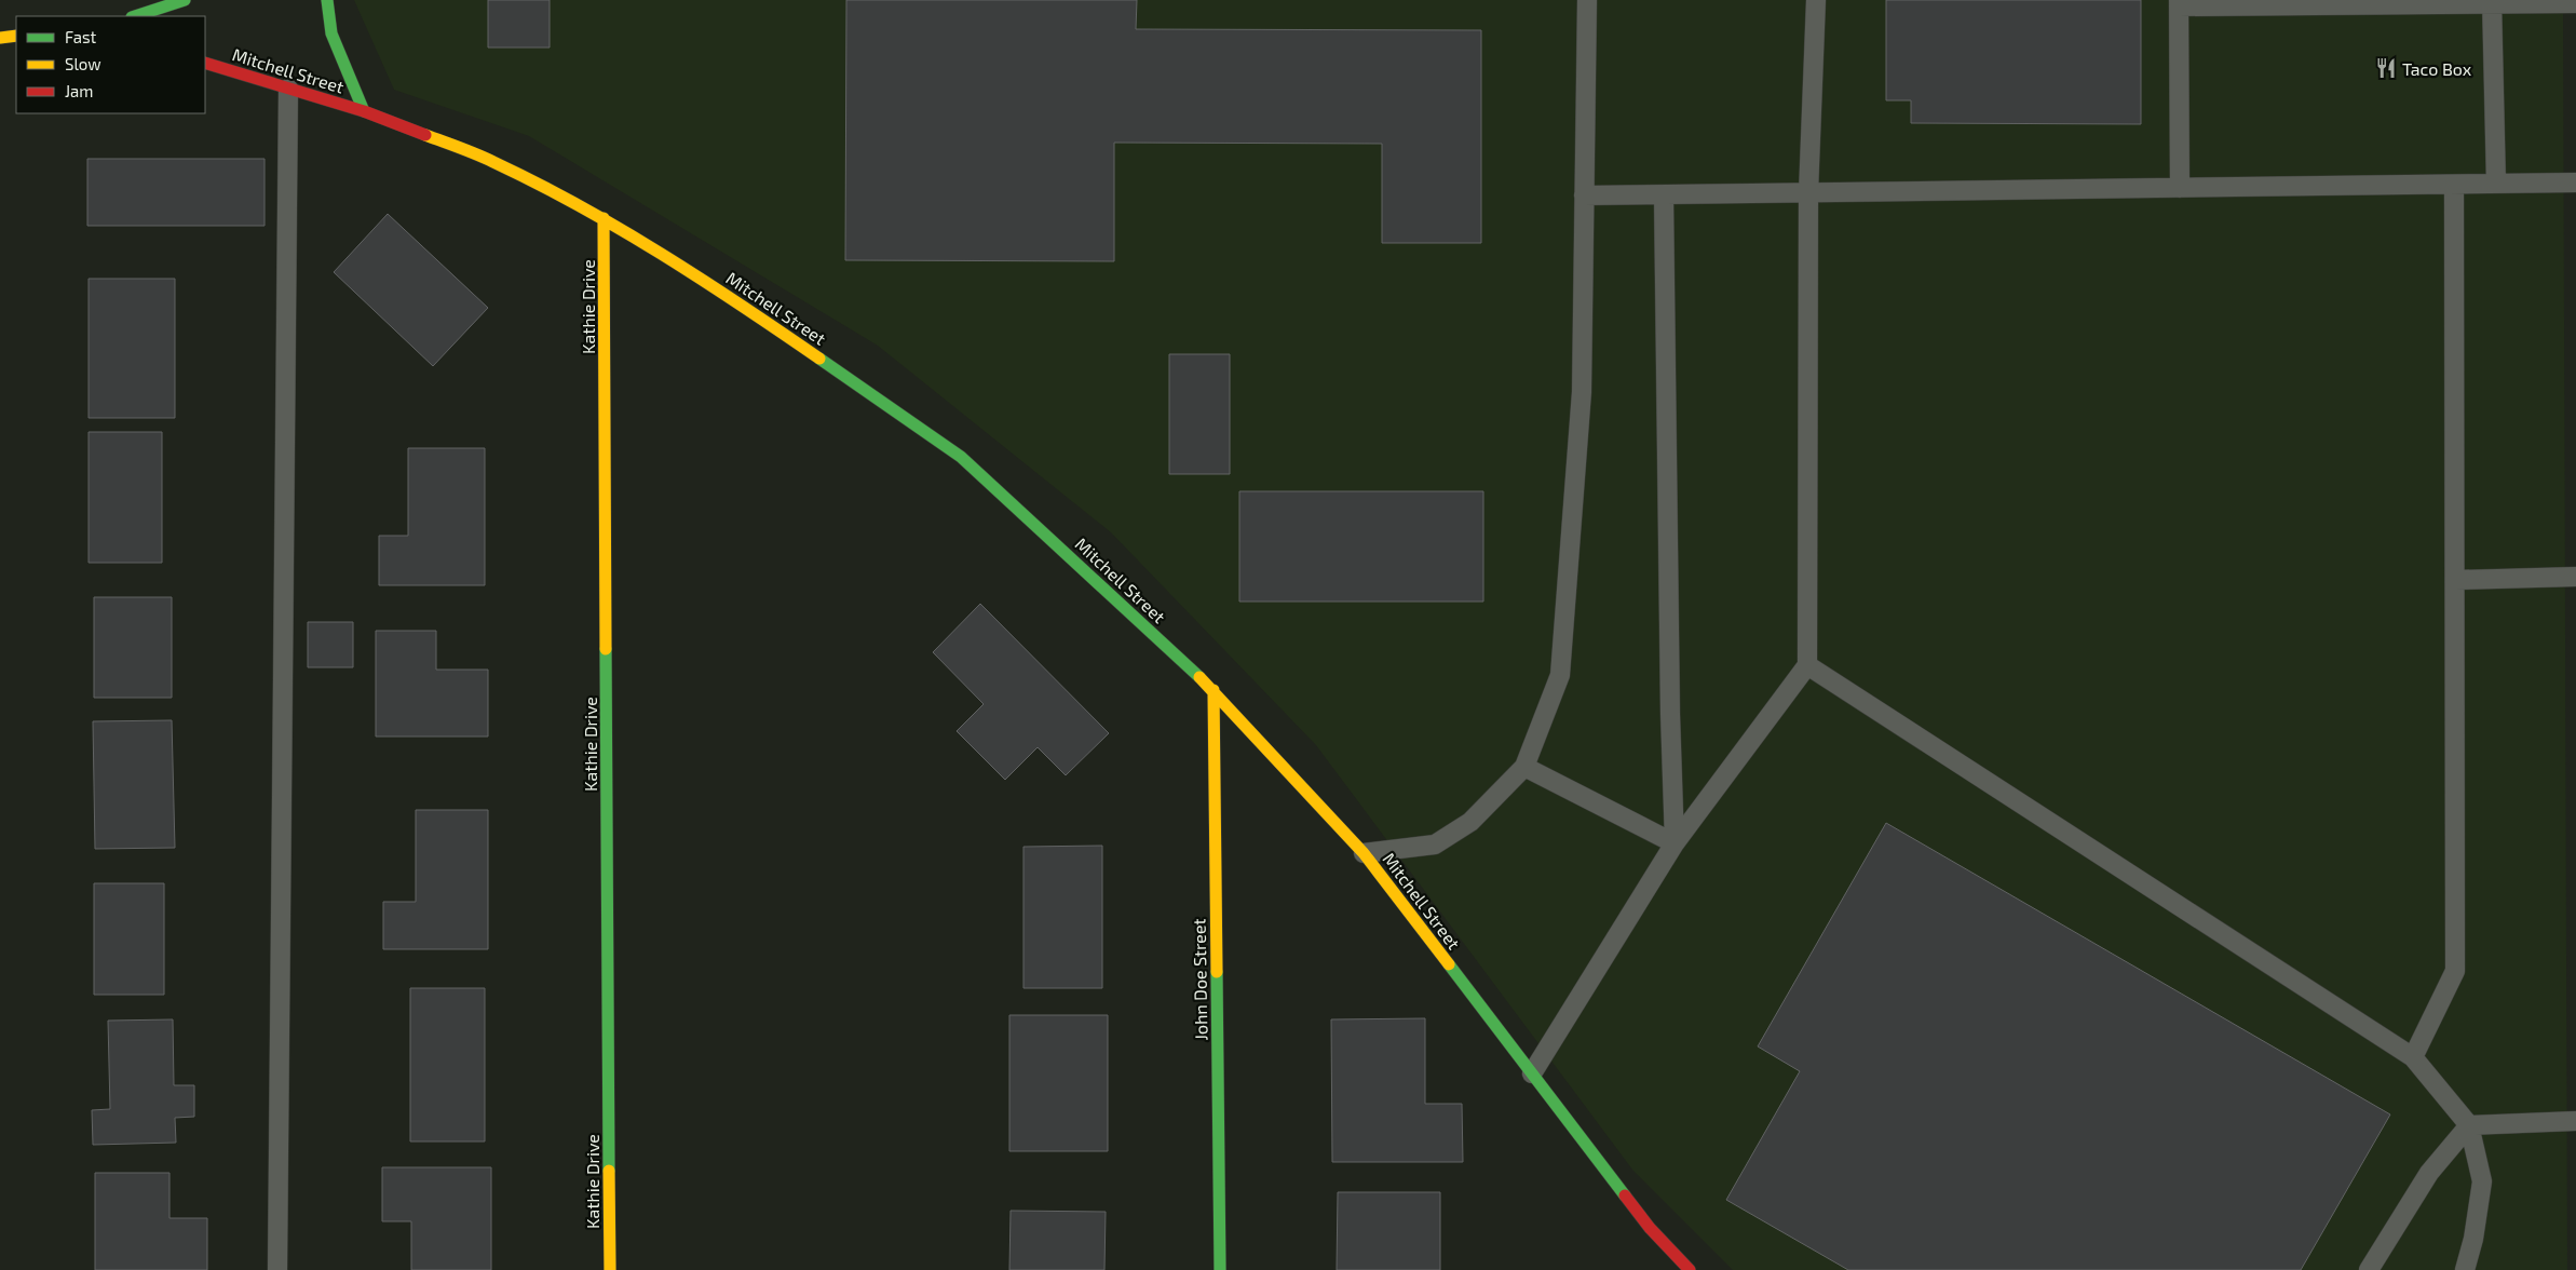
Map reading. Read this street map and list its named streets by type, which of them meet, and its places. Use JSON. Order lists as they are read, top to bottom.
{
  "streets": {
    "street": ["Mitchell Street", "Kathie Drive", "John Doe Street"]
  },
  "crossings": [
    ["Mitchell Street", "Kathie Drive"],
    ["Mitchell Street", "John Doe Street"]
  ],
  "places": {
    "restaurant": ["Taco Box"]
  },
  "legend": ["Fast", "Slow", "Jam"]
}
